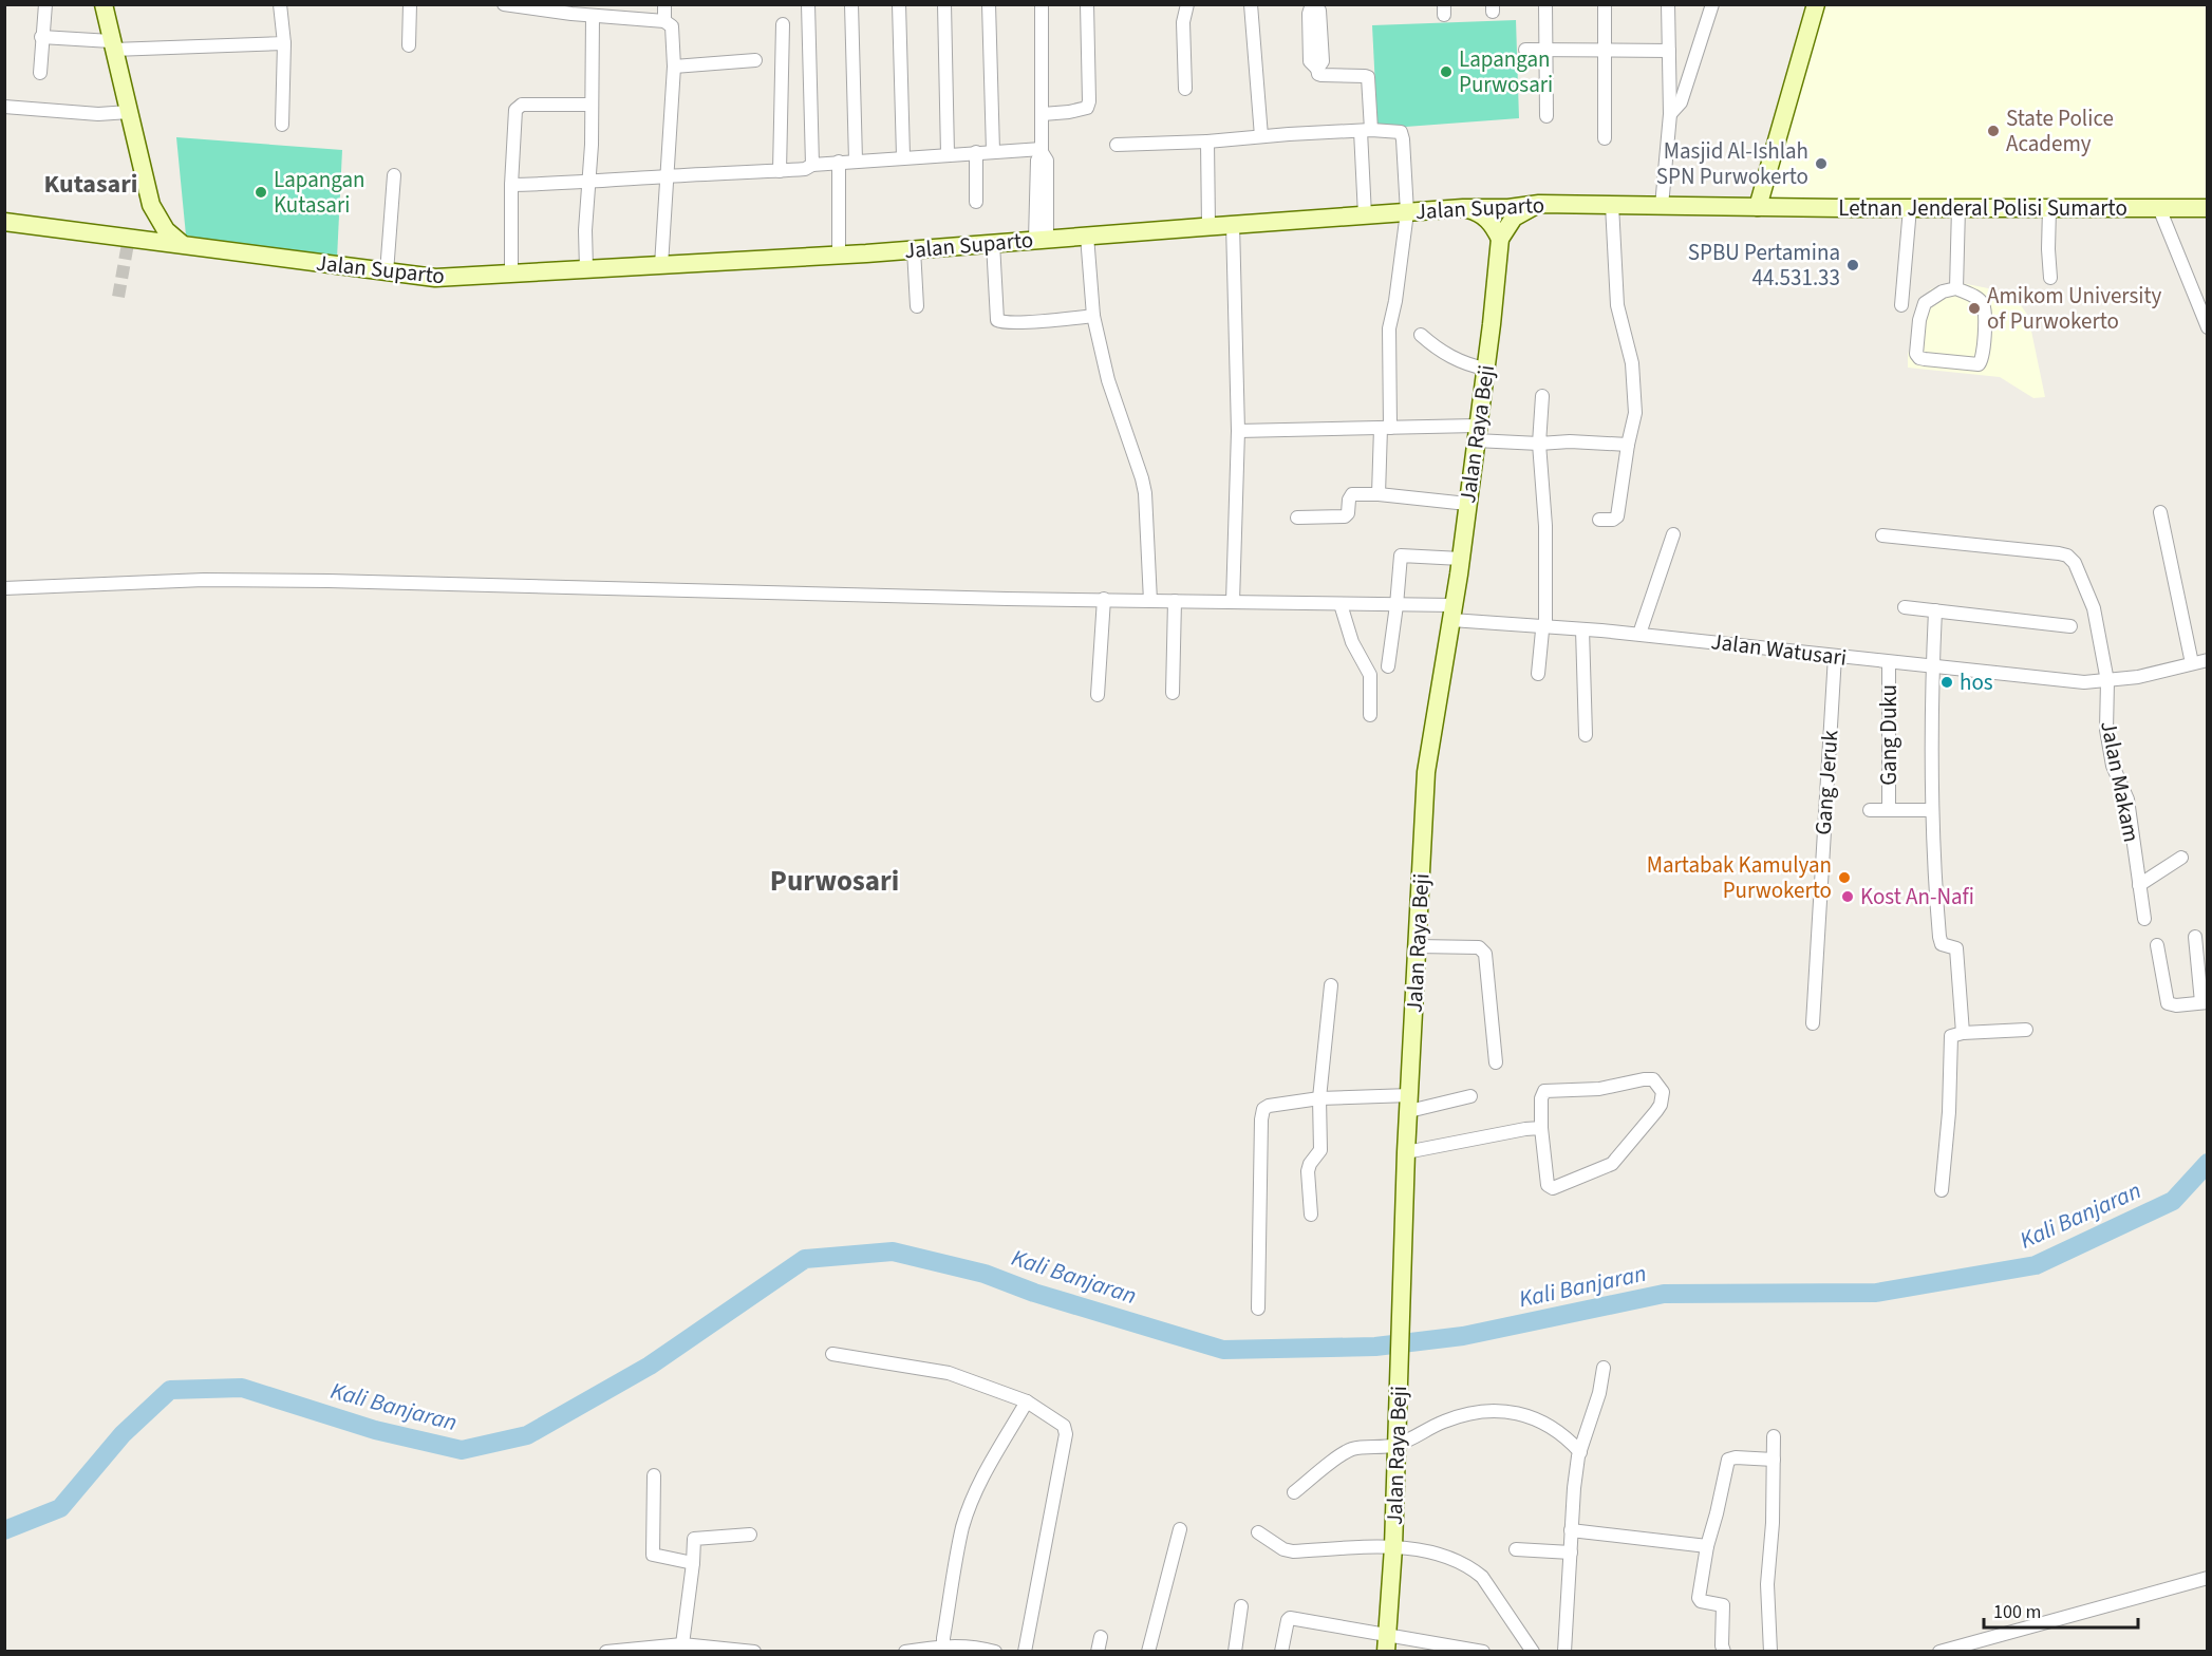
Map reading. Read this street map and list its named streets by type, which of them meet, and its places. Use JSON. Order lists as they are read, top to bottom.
{
  "streets": {
    "street": [
      "Jalan Suparto",
      "Letnan Jenderal Polisi Sumarto",
      "Jalan Raya Beji",
      "Jalan Watusari",
      "Gang Duku",
      "Jalan Makam",
      "Gang Jeruk"
    ]
  },
  "crossings": [
    ["Jalan Suparto", "Letnan Jenderal Polisi Sumarto"],
    ["Jalan Raya Beji", "Jalan Watusari"],
    ["Jalan Watusari", "Gang Duku"],
    ["Jalan Watusari", "Jalan Makam"],
    ["Jalan Watusari", "Gang Jeruk"]
  ],
  "districts": ["Kutasari", "Purwosari"],
  "water": ["Kali Banjaran"],
  "places": [
    "Lapangan Purwosari",
    "State Police Academy",
    "Masjid Al-Ishlah SPN Purwokerto",
    "Lapangan Kutasari",
    "SPBU Pertamina 44.531.33",
    "Amikom University of Purwokerto",
    "hos",
    "Martabak Kamulyan Purwokerto",
    "Kost An-Nafi"
  ],
  "scale_bar": "100 m"
}
